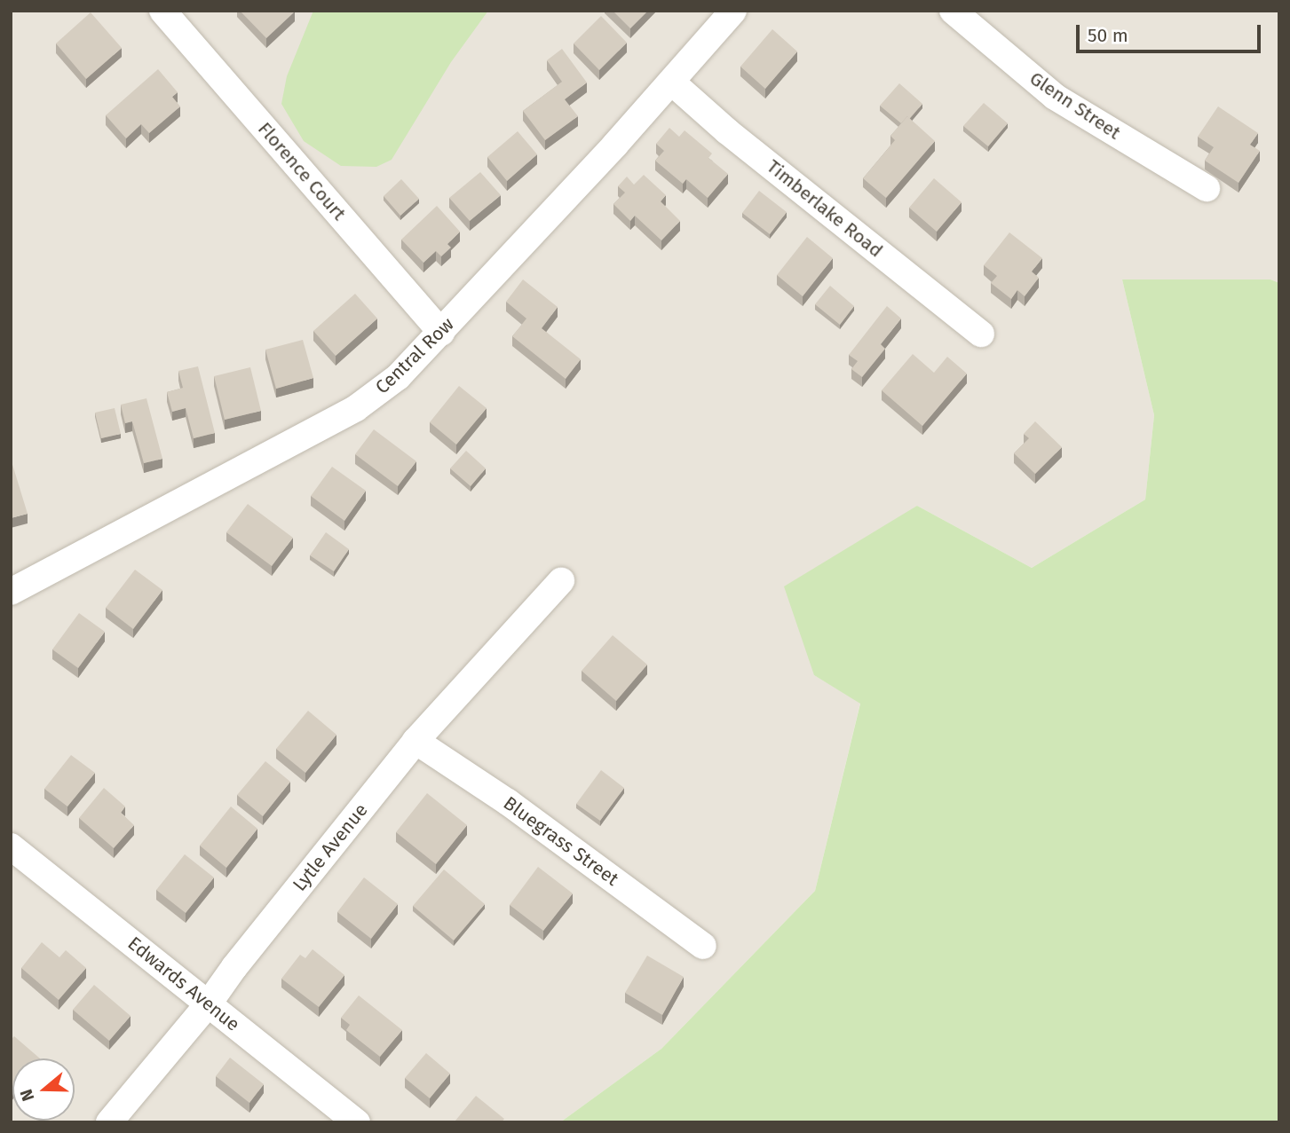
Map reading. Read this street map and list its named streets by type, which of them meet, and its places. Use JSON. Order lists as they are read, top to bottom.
{
  "streets": {
    "street": [
      "Glenn Street",
      "Florence Court",
      "Timberlake Road",
      "Central Row",
      "Bluegrass Street",
      "Lytle Avenue",
      "Edwards Avenue"
    ]
  },
  "crossings": [
    ["Florence Court", "Central Row"],
    ["Timberlake Road", "Central Row"],
    ["Bluegrass Street", "Lytle Avenue"],
    ["Lytle Avenue", "Edwards Avenue"]
  ],
  "scale_bar": "50 m",
  "north": "left"
}
